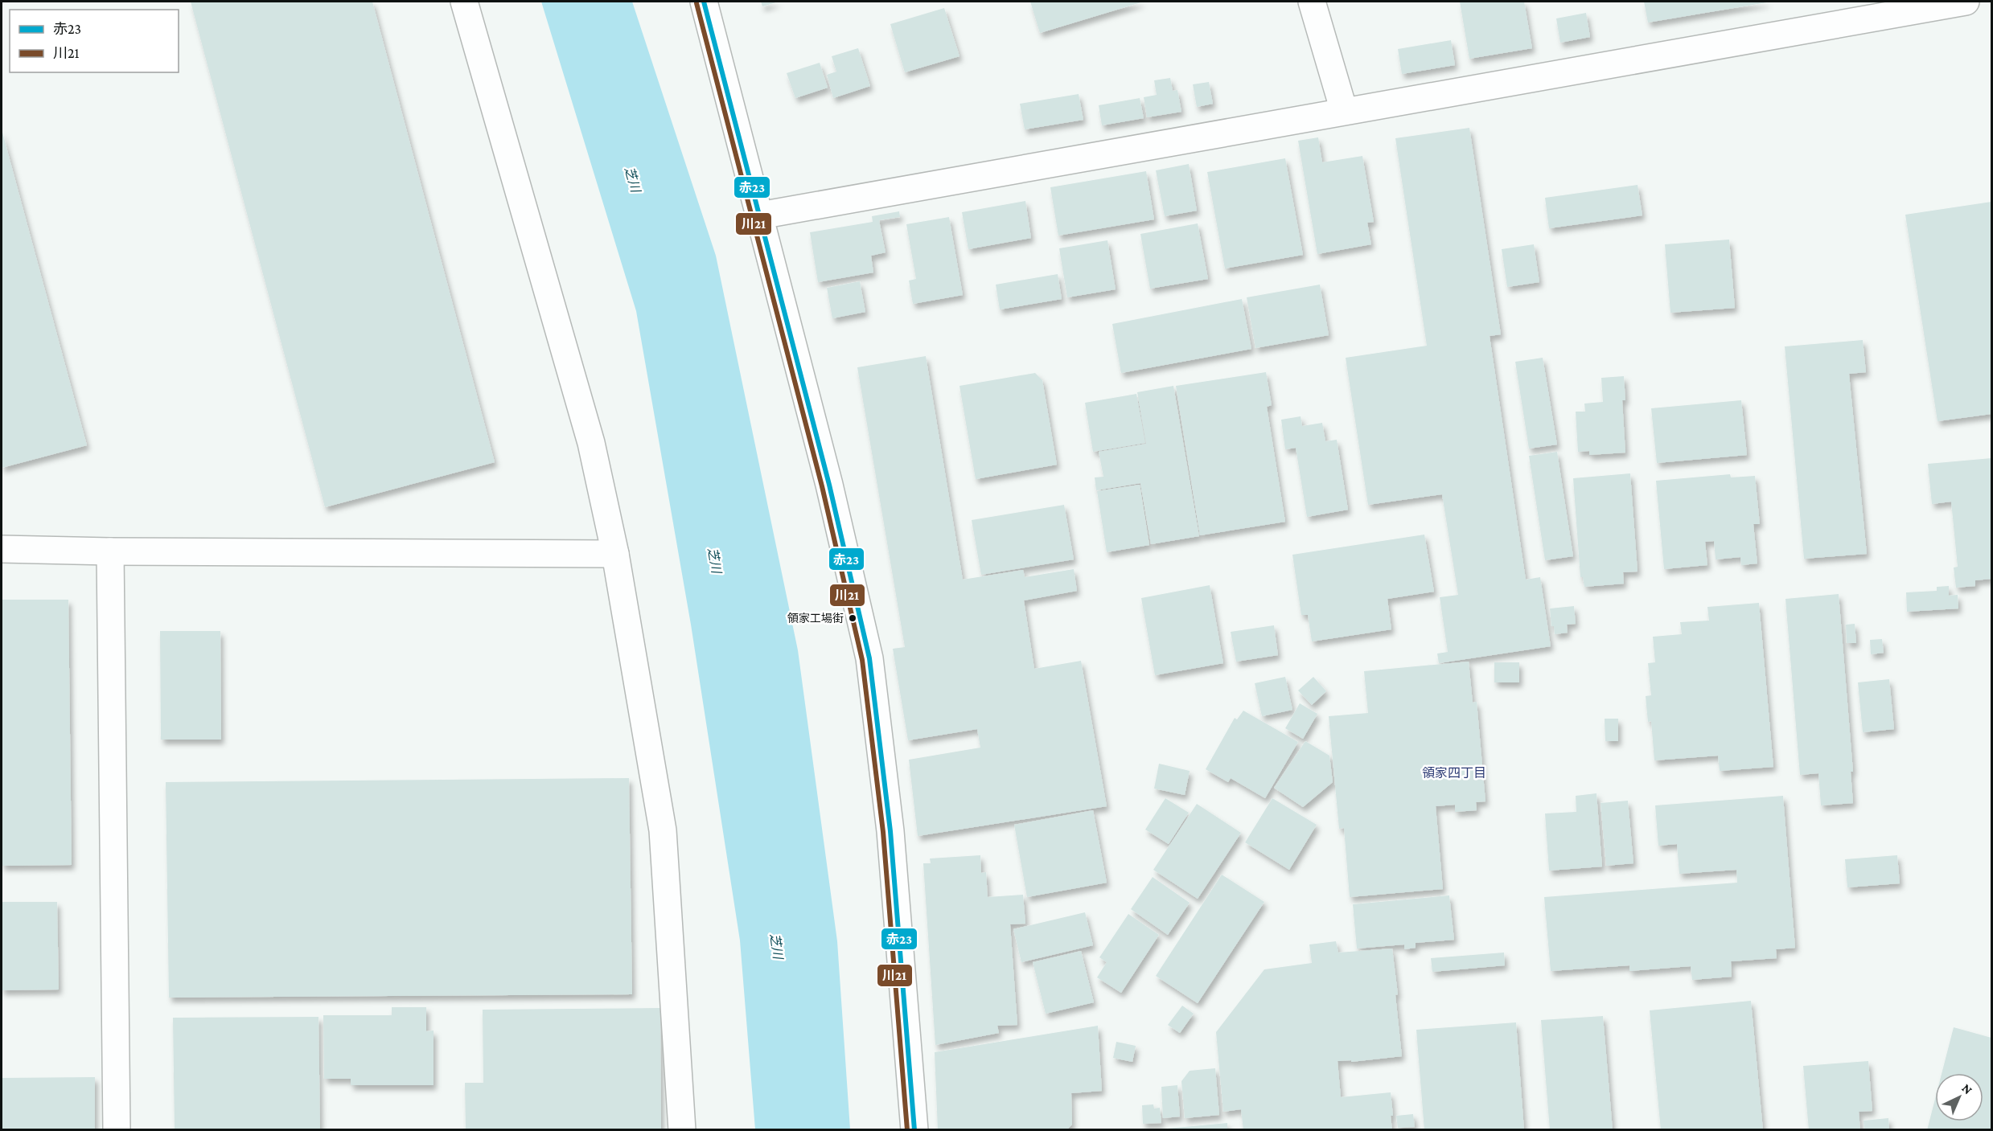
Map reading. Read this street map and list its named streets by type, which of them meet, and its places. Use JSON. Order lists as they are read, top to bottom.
{
  "districts": ["領家四丁目"],
  "water": ["芝川"],
  "places": ["領家工場街"],
  "lines": ["transit line 赤23", "transit line 川21"],
  "legend": ["赤23", "川21"],
  "north": "top right"
}
